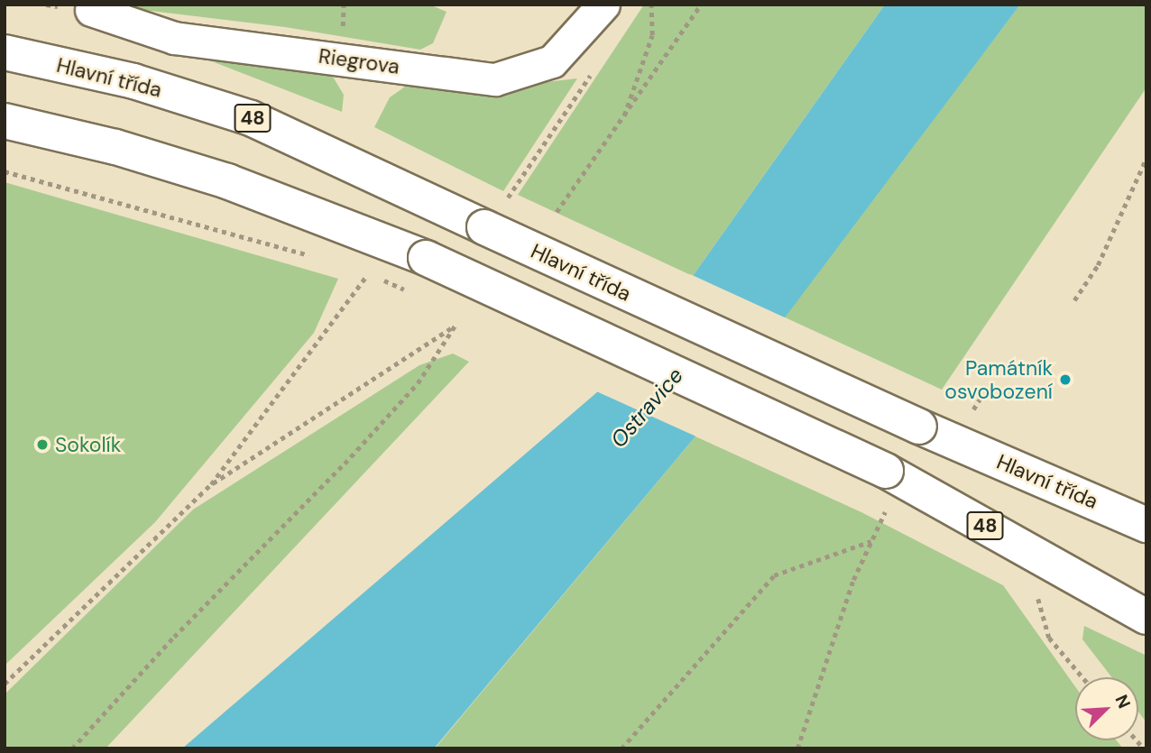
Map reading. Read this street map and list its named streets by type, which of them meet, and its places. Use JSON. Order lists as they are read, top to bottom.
{
  "streets": {
    "main road": ["Hlavní třída", "48"],
    "street": ["Riegrova"]
  },
  "water": ["Ostravice"],
  "places": ["Památník osvobození", "Sokolík"],
  "north": "top right"
}
